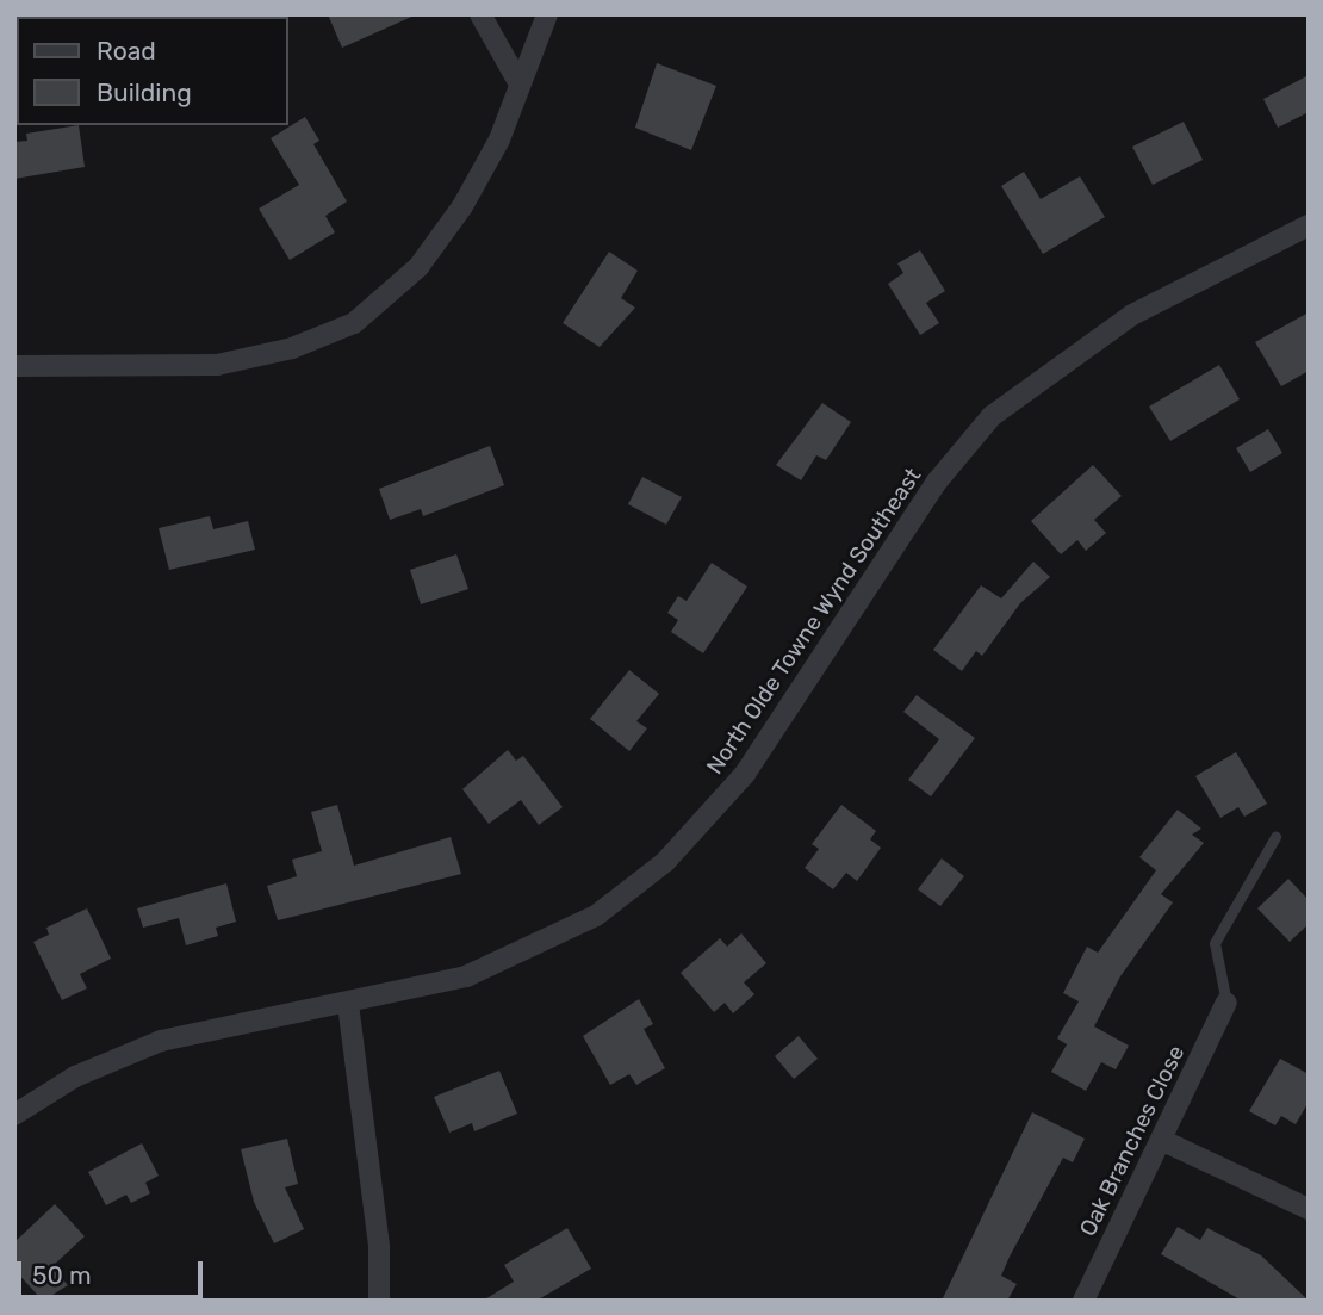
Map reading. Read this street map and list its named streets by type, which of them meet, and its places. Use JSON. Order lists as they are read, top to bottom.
{
  "streets": {
    "street": ["North Olde Towne Wynd Southeast", "Oak Branches Close"]
  },
  "legend": ["Road", "Building"],
  "scale_bar": "50 m"
}
